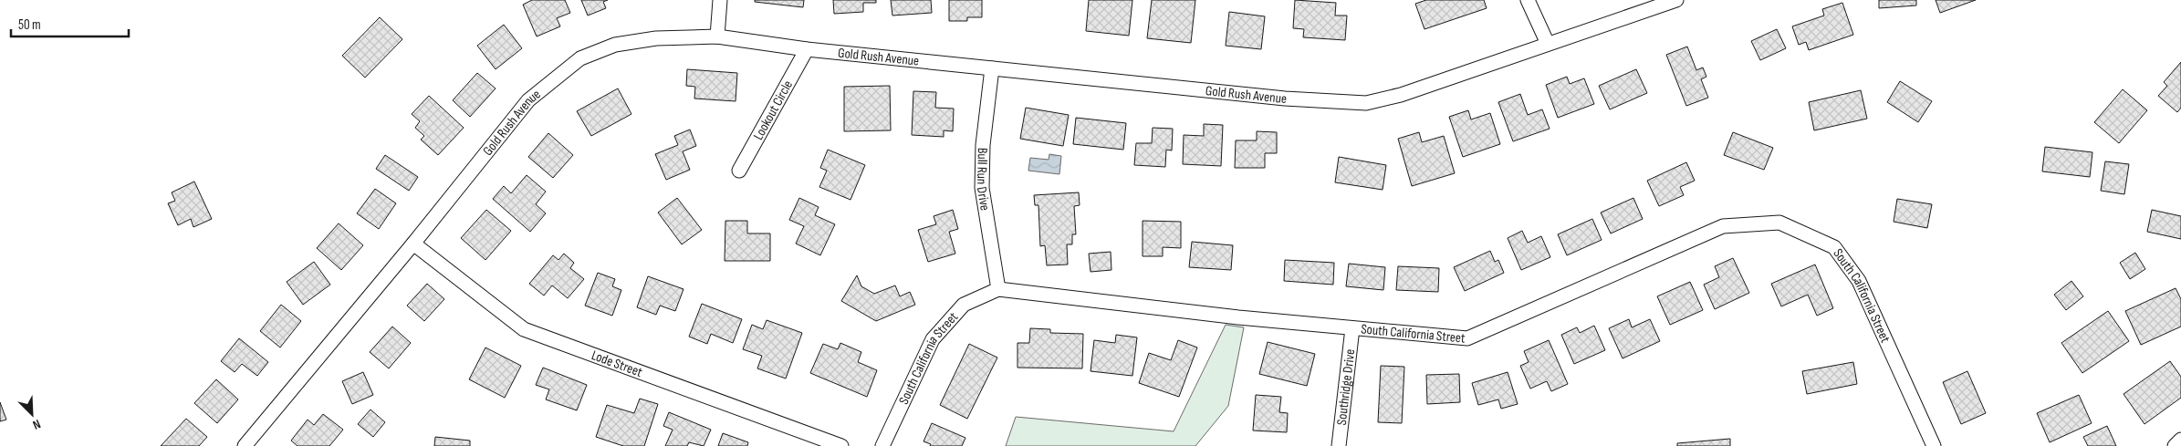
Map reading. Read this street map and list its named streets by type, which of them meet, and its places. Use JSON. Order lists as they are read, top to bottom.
{
  "streets": {
    "street": [
      "Gold Rush Avenue",
      "Lookout Circle",
      "Bull Run Drive",
      "South California Street",
      "Lode Street",
      "Southridge Drive"
    ]
  },
  "crossings": [
    ["Gold Rush Avenue", "Lookout Circle"],
    ["Gold Rush Avenue", "Bull Run Drive"],
    ["Gold Rush Avenue", "Lode Street"],
    ["Bull Run Drive", "South California Street"],
    ["South California Street", "Southridge Drive"]
  ],
  "scale_bar": "50 m",
  "north": "bottom right"
}
